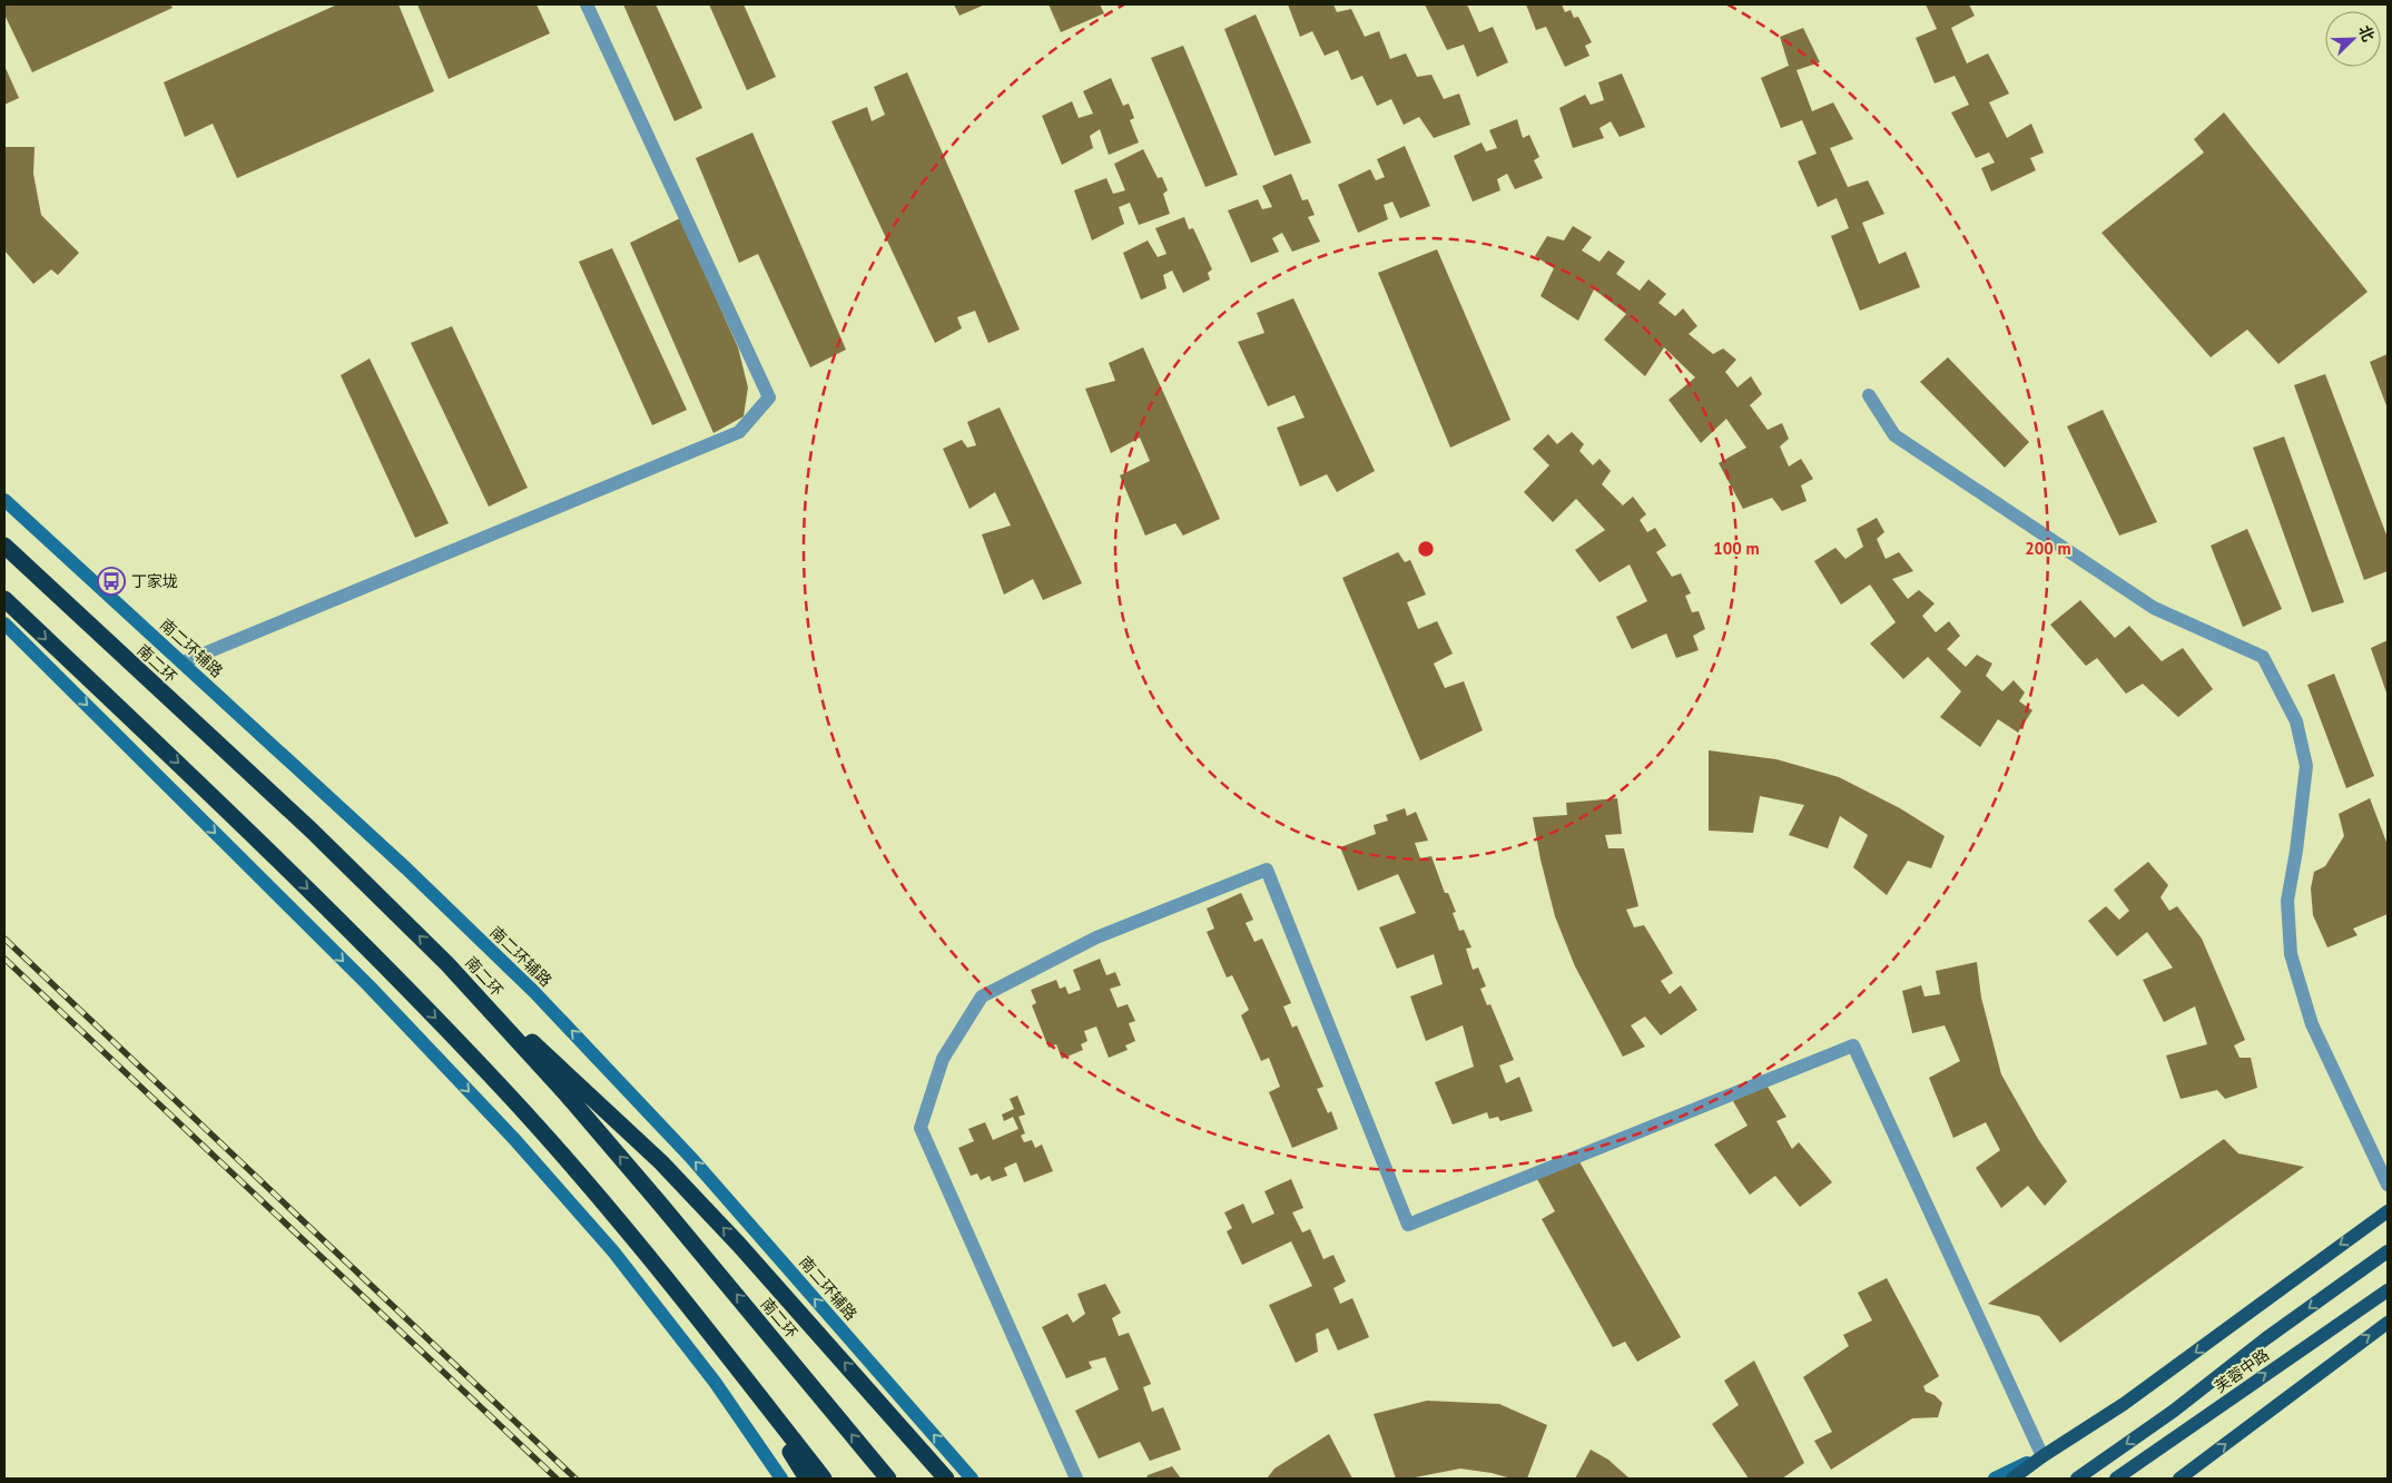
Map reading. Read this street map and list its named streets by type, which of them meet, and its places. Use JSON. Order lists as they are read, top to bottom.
{
  "streets": {
    "highway": ["南二环"],
    "main road": ["芙蓉中路"],
    "street": ["南二环辅路"]
  },
  "places": {
    "bus stop": ["丁家垅"]
  },
  "north": "top right",
  "rings": ["100 m", "200 m"]
}
